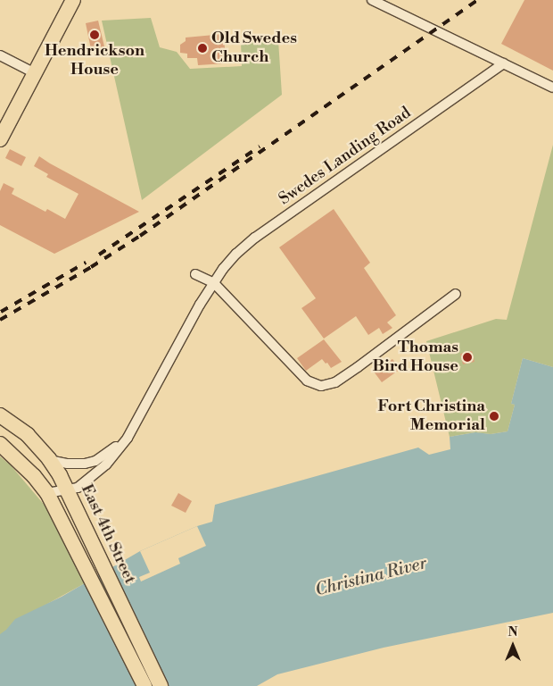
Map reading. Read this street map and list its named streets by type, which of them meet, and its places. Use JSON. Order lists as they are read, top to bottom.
{
  "streets": {
    "main road": ["East 4th Street"],
    "street": ["Swedes Landing Road"]
  },
  "crossings": [
    ["Swedes Landing Road", "East 4th Street"]
  ],
  "water": ["Christina River"],
  "places": [
    "Hendrickson House",
    "Old Swedes Church",
    "Thomas Bird House",
    "Fort Christina Memorial"
  ],
  "north": "top"
}
